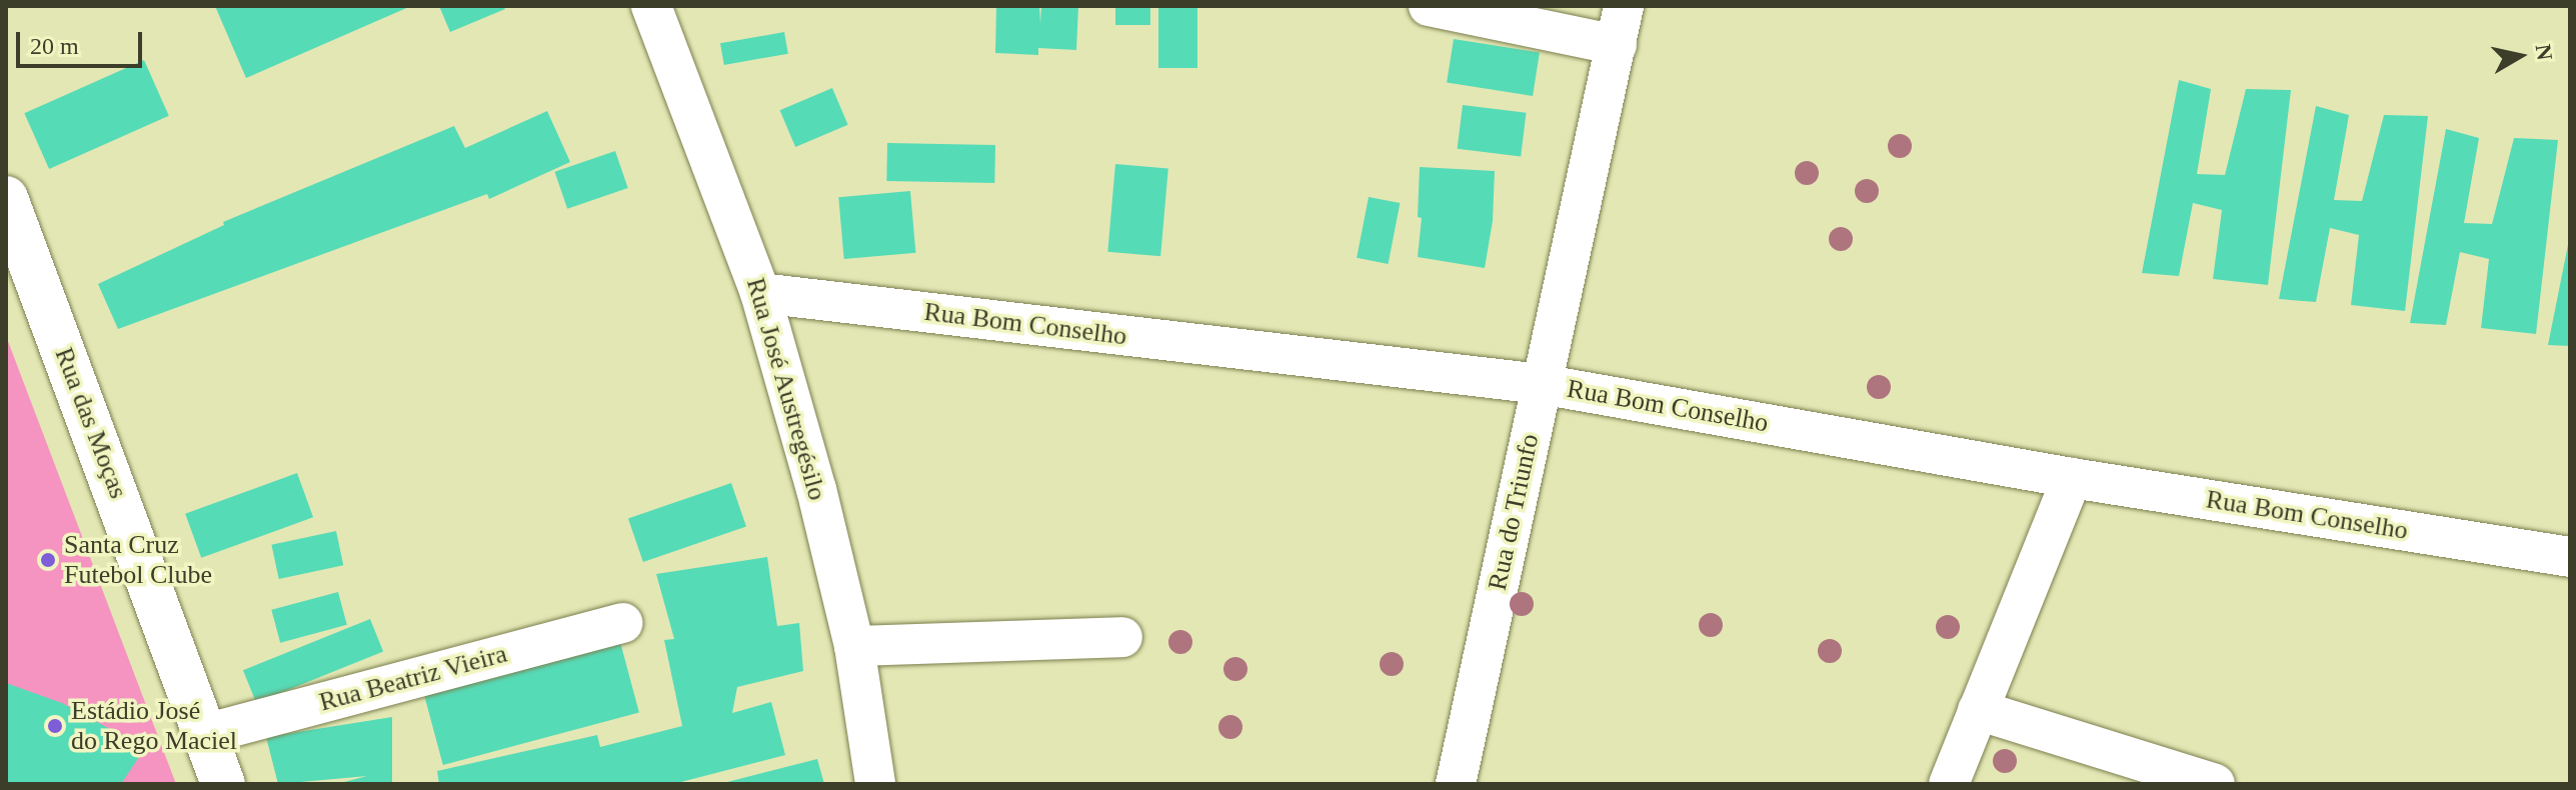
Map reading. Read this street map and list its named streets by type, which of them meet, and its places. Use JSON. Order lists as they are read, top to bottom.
{
  "streets": {
    "street": [
      "Rua Bom Conselho",
      "Rua José Austregésilo",
      "Rua das Moças",
      "Rua do Triunfo",
      "Rua Beatriz Vieira"
    ]
  },
  "crossings": [
    ["Rua Bom Conselho", "Rua José Austregésilo"],
    ["Rua Bom Conselho", "Rua do Triunfo"],
    ["Rua das Moças", "Rua Beatriz Vieira"]
  ],
  "places": ["Santa Cruz Futebol Clube", "Estádio José do Rego Maciel"],
  "scale_bar": "20 m",
  "north": "right"
}
